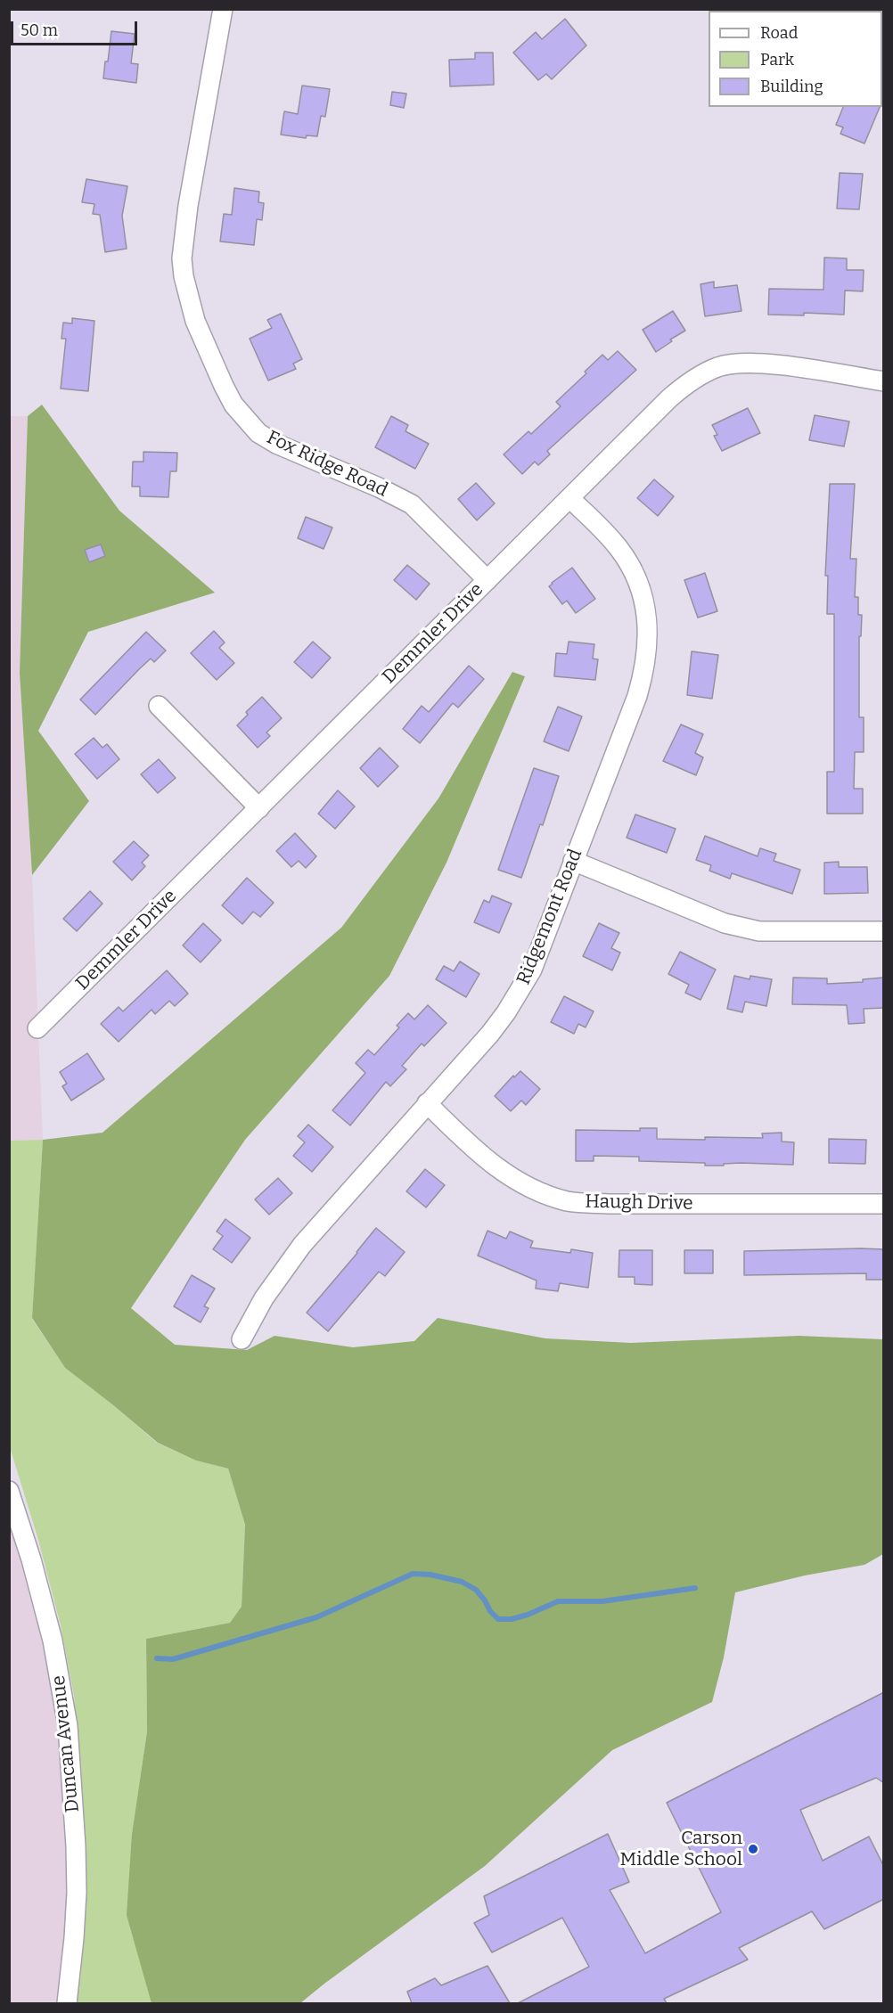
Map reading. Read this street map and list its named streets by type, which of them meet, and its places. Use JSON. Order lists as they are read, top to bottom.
{
  "streets": {
    "street": [
      "Fox Ridge Road",
      "Demmler Drive",
      "Ridgemont Road",
      "Haugh Drive",
      "Duncan Avenue"
    ]
  },
  "crossings": [
    ["Fox Ridge Road", "Demmler Drive"],
    ["Demmler Drive", "Ridgemont Road"],
    ["Ridgemont Road", "Haugh Drive"]
  ],
  "places": ["Carson Middle School"],
  "legend": ["Road", "Park", "Building"],
  "scale_bar": "50 m"
}
